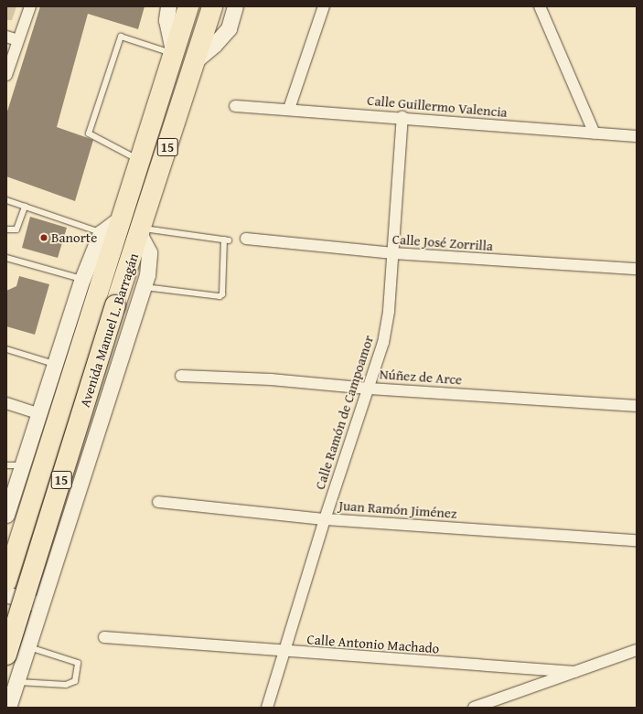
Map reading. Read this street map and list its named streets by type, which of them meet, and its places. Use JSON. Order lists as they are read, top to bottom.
{
  "streets": {
    "highway": ["15", "Avenida Manuel L. Barragán"],
    "street": [
      "Calle Guillermo Valencia",
      "Calle José Zorrilla",
      "Núñez de Arce",
      "Calle Ramón de Campoamor",
      "Juan Ramón Jiménez",
      "Calle Antonio Machado"
    ]
  },
  "crossings": [
    ["Calle Guillermo Valencia", "Calle Ramón de Campoamor"],
    ["Calle José Zorrilla", "Calle Ramón de Campoamor"],
    ["Núñez de Arce", "Calle Ramón de Campoamor"],
    ["Calle Ramón de Campoamor", "Juan Ramón Jiménez"],
    ["Calle Ramón de Campoamor", "Calle Antonio Machado"]
  ],
  "places": ["Banorte"]
}
